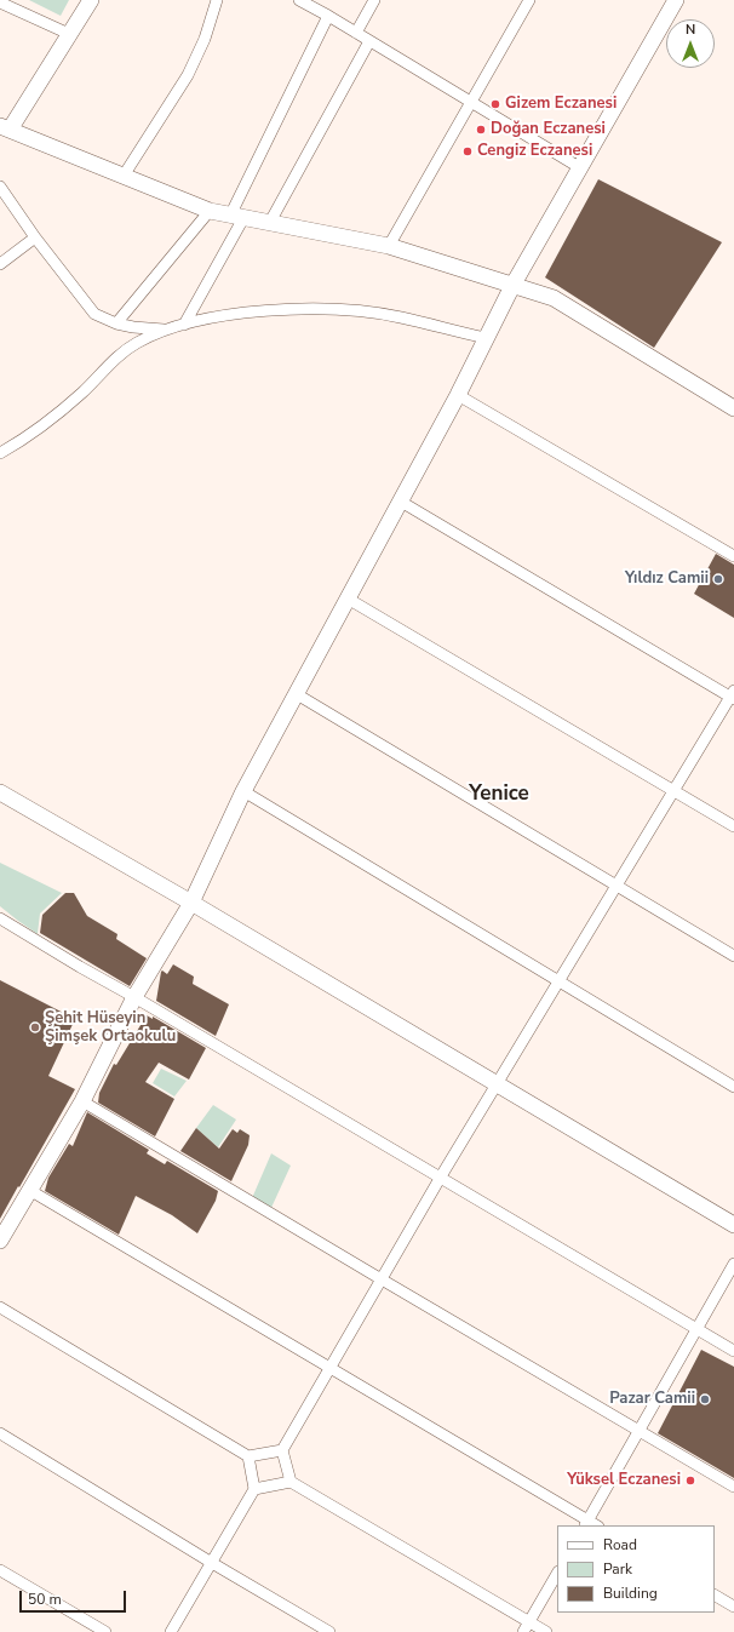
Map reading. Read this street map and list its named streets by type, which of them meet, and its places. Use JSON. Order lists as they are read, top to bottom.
{
  "districts": ["Yenice"],
  "places": [
    "Gizem Eczanesi",
    "Doğan Eczanesi",
    "Cengiz Eczanesi",
    "Yıldız Camii",
    "Şehit Hüseyin Şimşek Ortaokulu",
    "Pazar Camii",
    "Yüksel Eczanesi"
  ],
  "legend": ["Road", "Park", "Building"],
  "scale_bar": "50 m",
  "north": "top"
}
